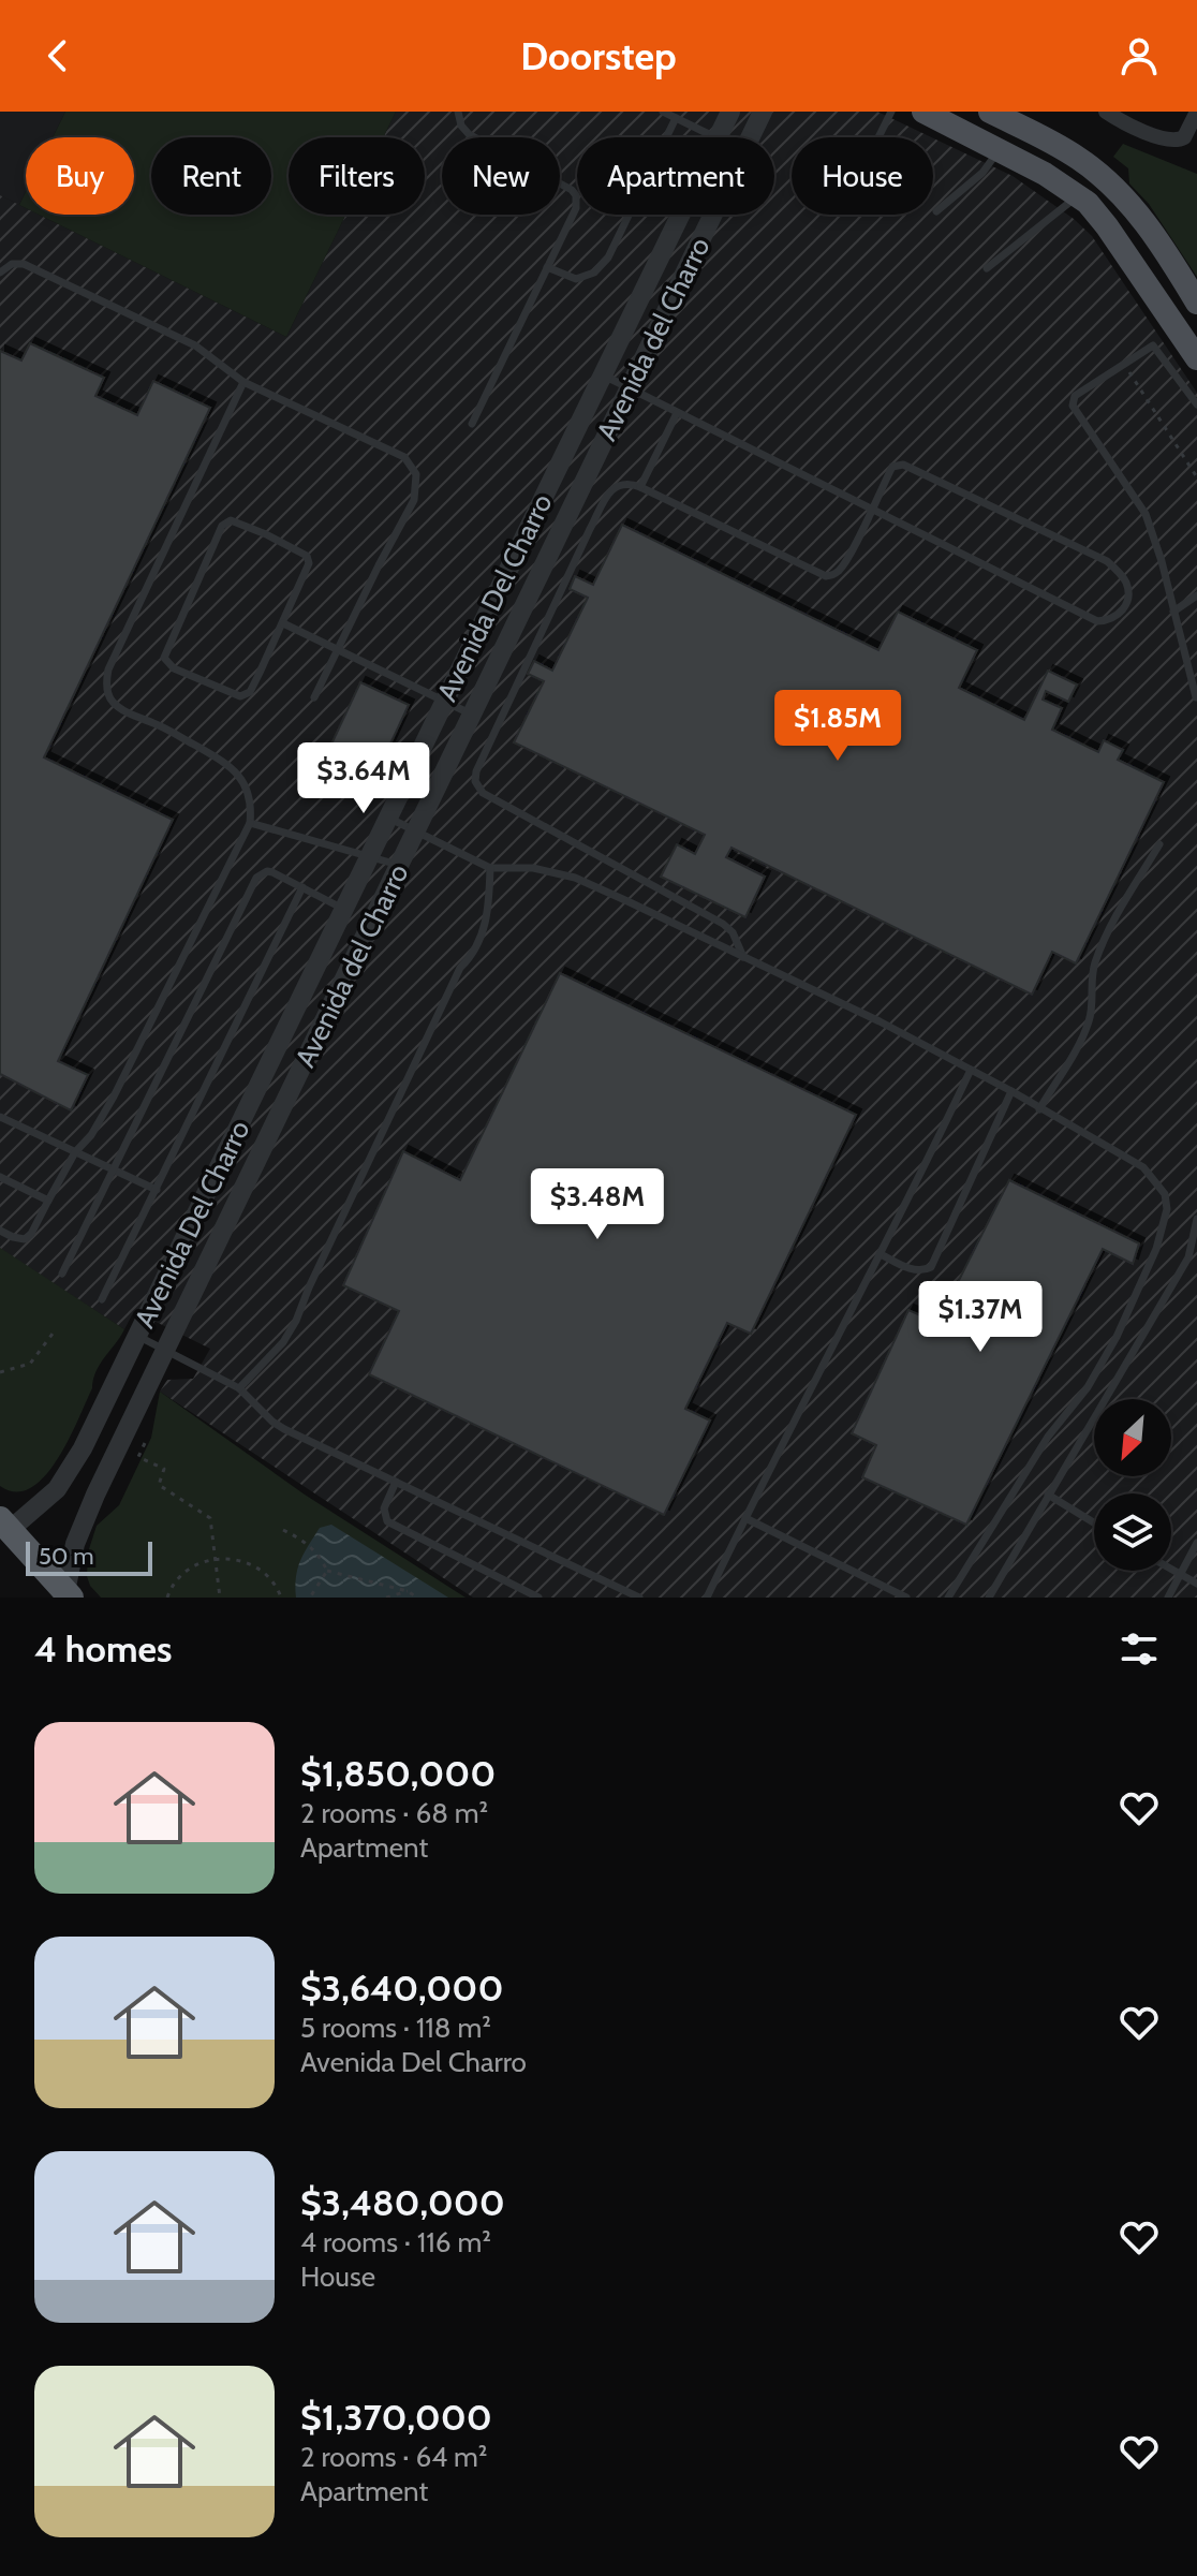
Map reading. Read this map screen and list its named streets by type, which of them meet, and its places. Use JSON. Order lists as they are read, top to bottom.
{
  "streets": {
    "street": ["Avenida del Charro", "Avenida Del Charro"]
  },
  "scale_bar": "50 m",
  "north": "bottom left",
  "page": {
    "header": "Doorstep",
    "chip": [
      "Buy",
      "Rent",
      "Filters",
      "New",
      "Apartment",
      "House"
    ],
    "price": [
      "$1.85M",
      "$3.64M",
      "$3.48M",
      "$1.37M"
    ],
    "scale": "50 m",
    "heading": "4 homes",
    "list": [
      {
        "name": "$1,850,000",
        "note": "2 rooms · 68 m² · Apartment"
      },
      {
        "name": "$3,640,000",
        "note": "5 rooms · 118 m² · Avenida Del Charro"
      },
      {
        "name": "$3,480,000",
        "note": "4 rooms · 116 m² · House"
      },
      {
        "name": "$1,370,000",
        "note": "2 rooms · 64 m² · Apartment"
      }
    ]
  }
}
